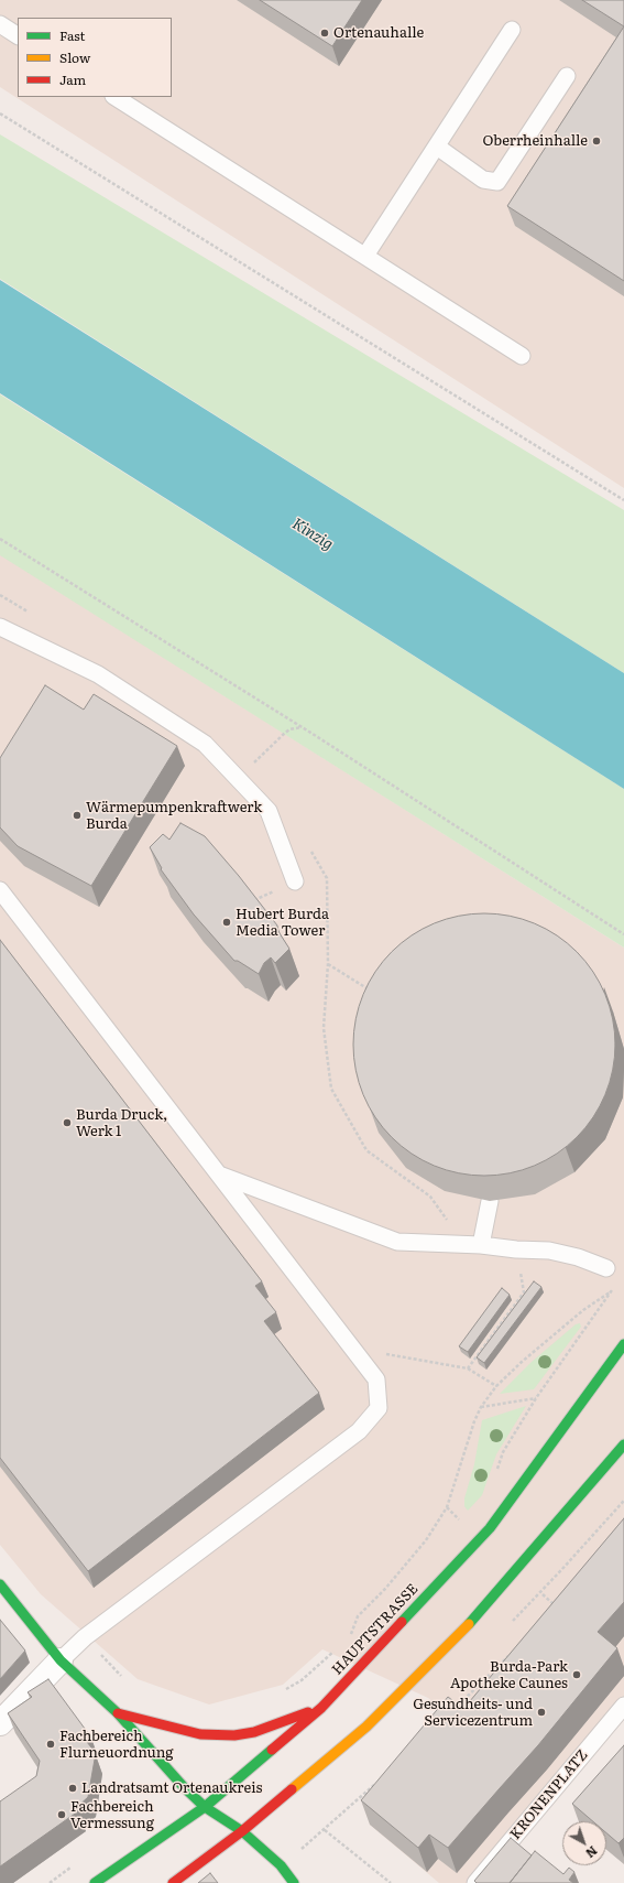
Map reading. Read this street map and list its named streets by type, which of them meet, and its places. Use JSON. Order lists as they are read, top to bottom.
{
  "streets": {
    "main road": ["HAUPTSTRASSE"],
    "lane": ["KRONENPLATZ"]
  },
  "water": ["Kinzig"],
  "places": [
    "Ortenauhalle",
    "Oberrheinhalle",
    "Wärmepumpenkraftwerk Burda",
    "Hubert Burda Media Tower",
    "Burda Druck, Werk 1",
    "Burda-Park Apotheke Caunes",
    "Gesundheits- und Servicezentrum",
    "Fachbereich Flurneuordnung",
    "Landratsamt Ortenaukreis",
    "Fachbereich Vermessung"
  ],
  "legend": ["Fast", "Slow", "Jam"],
  "north": "bottom right"
}
